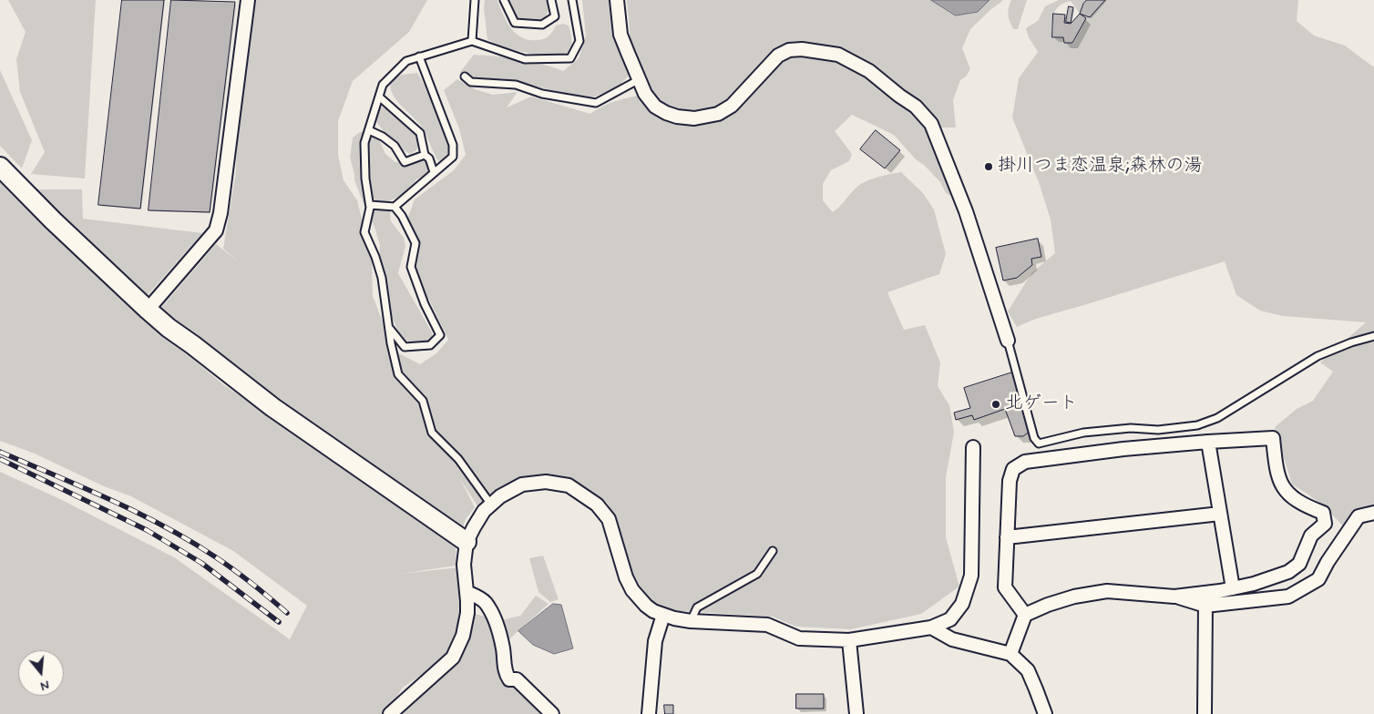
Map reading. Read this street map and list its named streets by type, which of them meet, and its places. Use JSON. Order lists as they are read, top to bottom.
{
  "places": ["掛川つま恋温泉;森林の湯", "北ゲート"],
  "north": "bottom"
}
